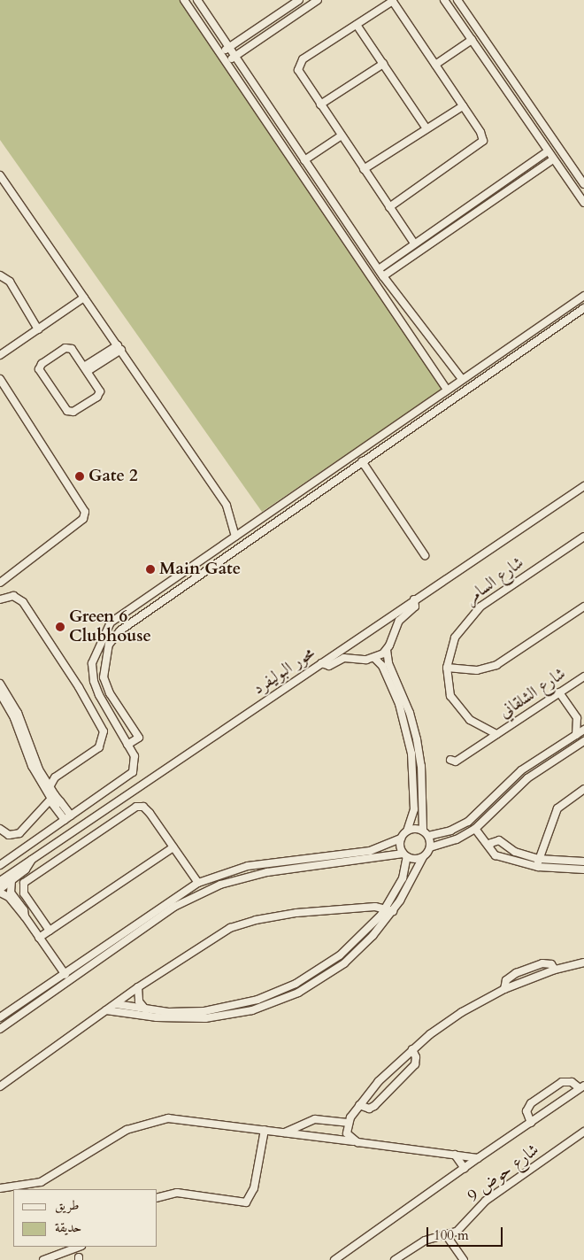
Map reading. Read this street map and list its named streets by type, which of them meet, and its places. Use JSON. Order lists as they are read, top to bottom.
{
  "streets": {
    "street": [
      "شارع السامر",
      "محور البوليفرد",
      "شارع الشلقاني",
      "شارع حوض 9"
    ]
  },
  "crossings": [
    ["شارع السامر", "شارع الشلقاني"]
  ],
  "places": ["Gate 2", "Main Gate", "Green 6 Clubhouse"],
  "legend": ["طريق", "حديقة"],
  "scale_bar": "100 m"
}
